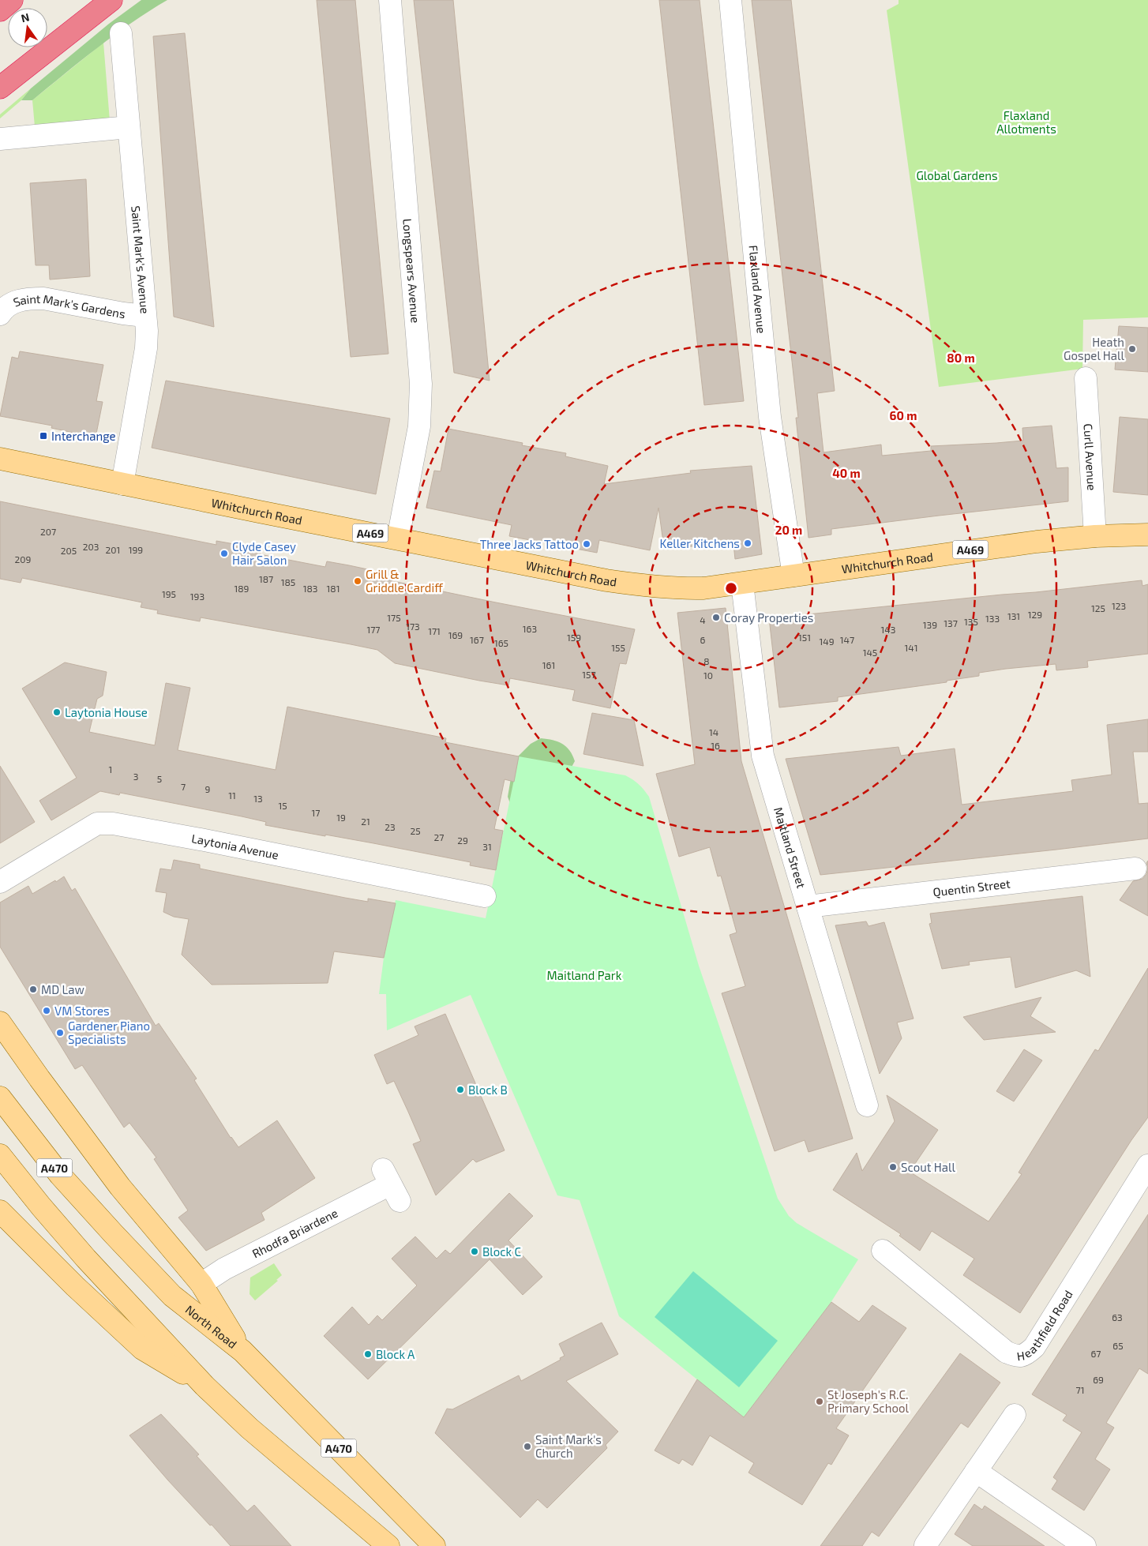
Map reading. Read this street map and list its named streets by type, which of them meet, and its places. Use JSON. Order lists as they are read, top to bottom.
{
  "streets": {
    "main road": [
      "Whitchurch Road",
      "A469",
      "A470",
      "North Road"
    ],
    "street": [
      "Saint Mark's Avenue",
      "Longspears Avenue",
      "Flaxland Avenue",
      "Saint Mark's Gardens",
      "Curll Avenue",
      "Laytonia Avenue",
      "Maitland Street",
      "Quentin Street",
      "Rhodfa Briardene",
      "Heathfield Road"
    ]
  },
  "crossings": [
    ["Saint Mark's Avenue", "Saint Mark's Gardens"],
    ["Saint Mark's Avenue", "Whitchurch Road"],
    ["Longspears Avenue", "Whitchurch Road"],
    ["Flaxland Avenue", "Whitchurch Road"],
    ["Curll Avenue", "Whitchurch Road"],
    ["Whitchurch Road", "Maitland Street"],
    ["Maitland Street", "Quentin Street"]
  ],
  "parks": ["Flaxland Allotments", "Global Gardens", "Maitland Park"],
  "places": {
    "other": [
      "Heath Gospel Hall",
      "Keller Kitchens",
      "Three Jacks Tattoo",
      "Clyde Casey Hair Salon",
      "Grill & Griddle Cardiff",
      "Coray Properties",
      "Laytonia House",
      "MD Law",
      "VM Stores",
      "Gardener Piano Specialists",
      "Block B",
      "Scout Hall",
      "Block C",
      "Block A",
      "St Joseph's R.C. Primary School",
      "Saint Mark's Church"
    ],
    "transit": ["Interchange"]
  },
  "house_numbers": [
    "207",
    "203",
    "201",
    "199",
    "205",
    "209",
    "187",
    "185",
    "189",
    "183",
    "181",
    "195",
    "193",
    "123",
    "125",
    "129",
    "131",
    "175",
    "133",
    "4",
    "135",
    "137",
    "139",
    "173",
    "163",
    "177",
    "143",
    "171",
    "169",
    "159",
    "151",
    "167",
    "6",
    "147",
    "149",
    "165",
    "155",
    "141",
    "145",
    "8",
    "161",
    "157",
    "10",
    "14",
    "16",
    "1",
    "3",
    "5",
    "7",
    "9",
    "11",
    "13",
    "15",
    "17",
    "19",
    "21",
    "23",
    "25",
    "27",
    "29",
    "31",
    "63",
    "65",
    "67",
    "69",
    "71"
  ],
  "north": "top",
  "rings": [
    "80 m",
    "60 m",
    "40 m",
    "20 m"
  ]
}
